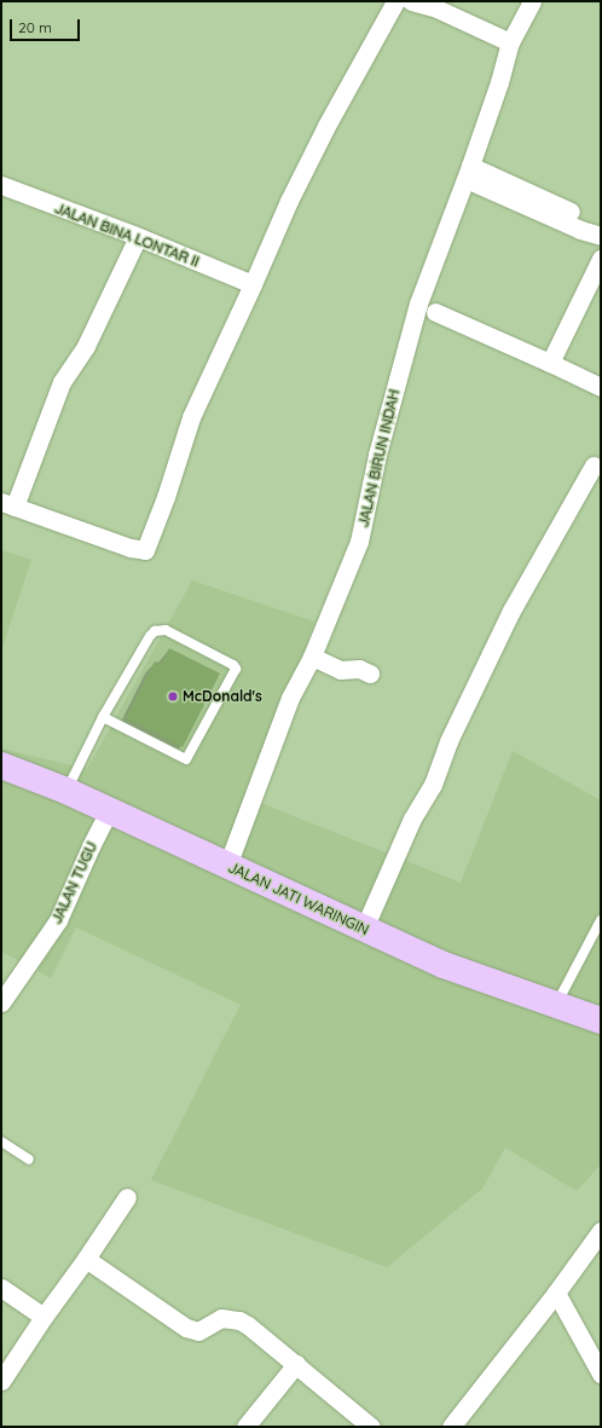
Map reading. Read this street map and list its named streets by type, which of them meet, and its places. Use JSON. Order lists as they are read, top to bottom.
{
  "streets": {
    "main road": ["JALAN JATI WARINGIN"],
    "street": ["JALAN BINA LONTAR II", "JALAN BIRUN INDAH", "JALAN TUGU"]
  },
  "crossings": [
    ["JALAN BIRUN INDAH", "JALAN JATI WARINGIN"],
    ["JALAN TUGU", "JALAN JATI WARINGIN"]
  ],
  "places": ["McDonald's"],
  "scale_bar": "20 m"
}
